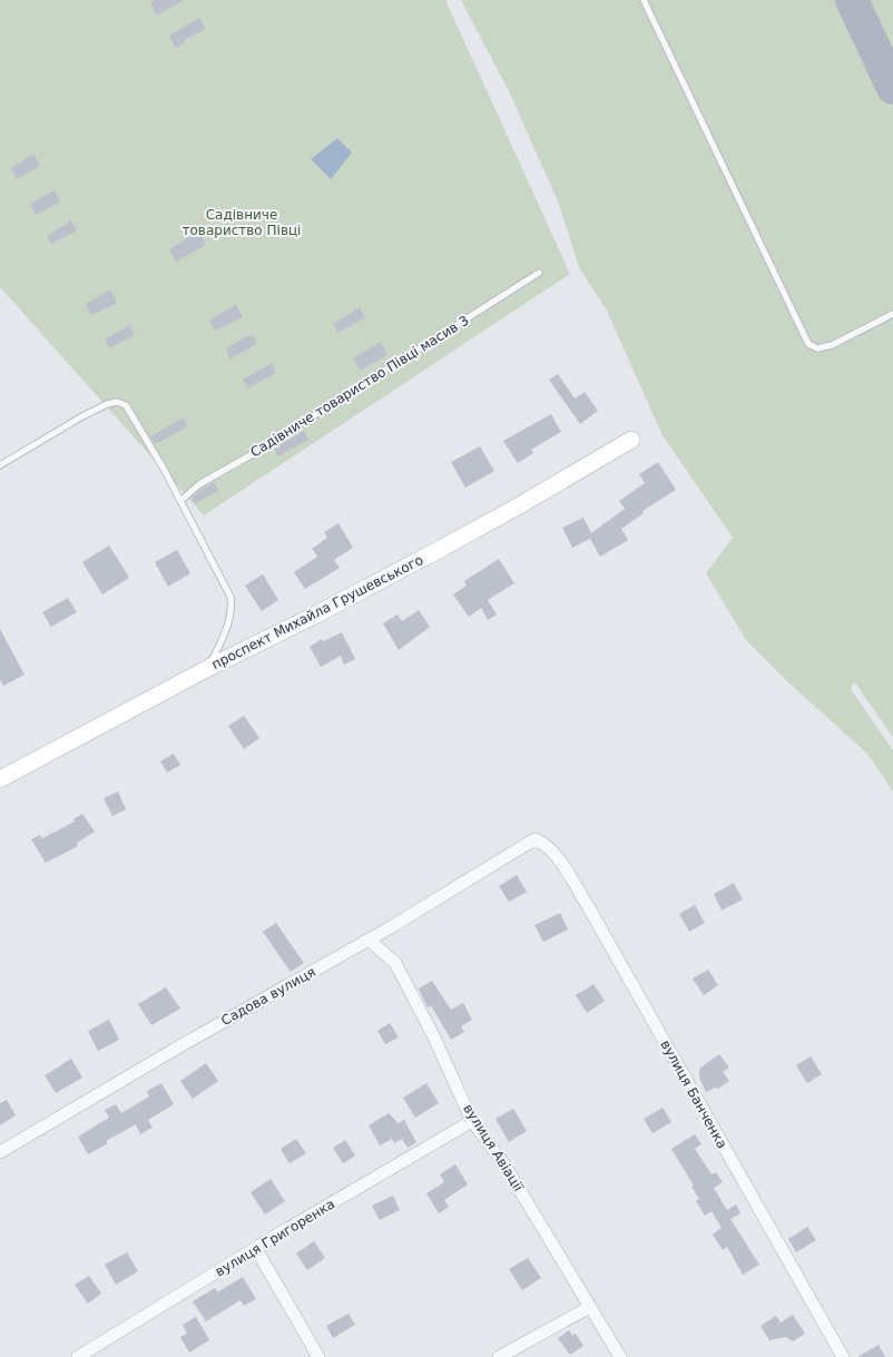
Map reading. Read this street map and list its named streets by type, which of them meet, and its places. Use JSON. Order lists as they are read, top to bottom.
{
  "streets": {
    "street": [
      "проспект Михайла Грушевського",
      "Садова вулиця",
      "вулиця Банченка",
      "вулиця Авіації",
      "вулиця Григоренка"
    ],
    "lane": ["Садівниче товариство Півці масив 3"]
  },
  "crossings": [
    ["Садова вулиця", "вулиця Банченка"],
    ["Садова вулиця", "вулиця Авіації"],
    ["вулиця Авіації", "вулиця Григоренка"]
  ],
  "parks": ["Садівниче товариство Півці"]
}
